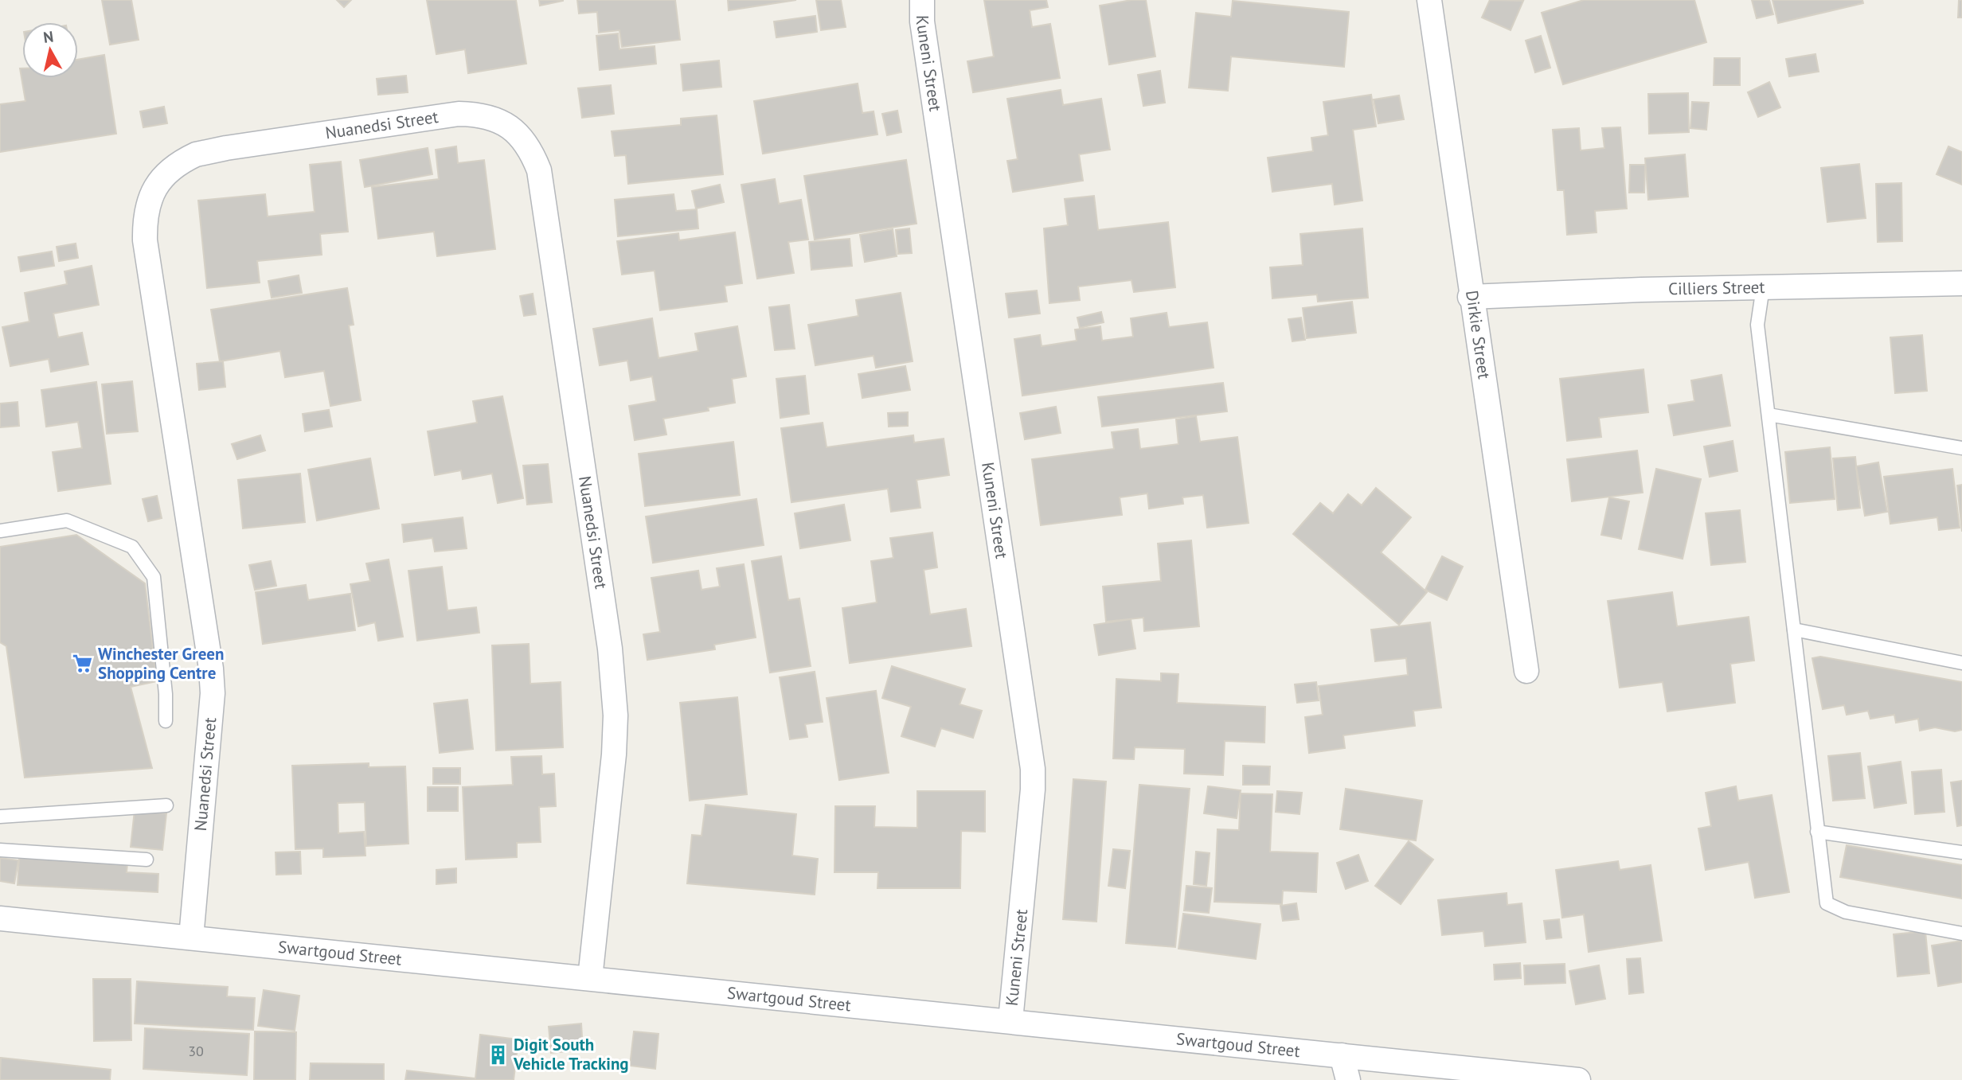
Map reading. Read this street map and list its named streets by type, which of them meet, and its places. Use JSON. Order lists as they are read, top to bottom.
{
  "streets": {
    "street": [
      "Kuneni Street",
      "Nuanedsi Street",
      "Cilliers Street",
      "Dirkie Street",
      "Swartgoud Street"
    ]
  },
  "crossings": [
    ["Kuneni Street", "Swartgoud Street"],
    ["Nuanedsi Street", "Swartgoud Street"],
    ["Cilliers Street", "Dirkie Street"]
  ],
  "places": {
    "supermarket": ["Winchester Green Shopping Centre"],
    "building": ["Digit South Vehicle Tracking"]
  },
  "house_numbers": ["30"],
  "north": "top"
}
